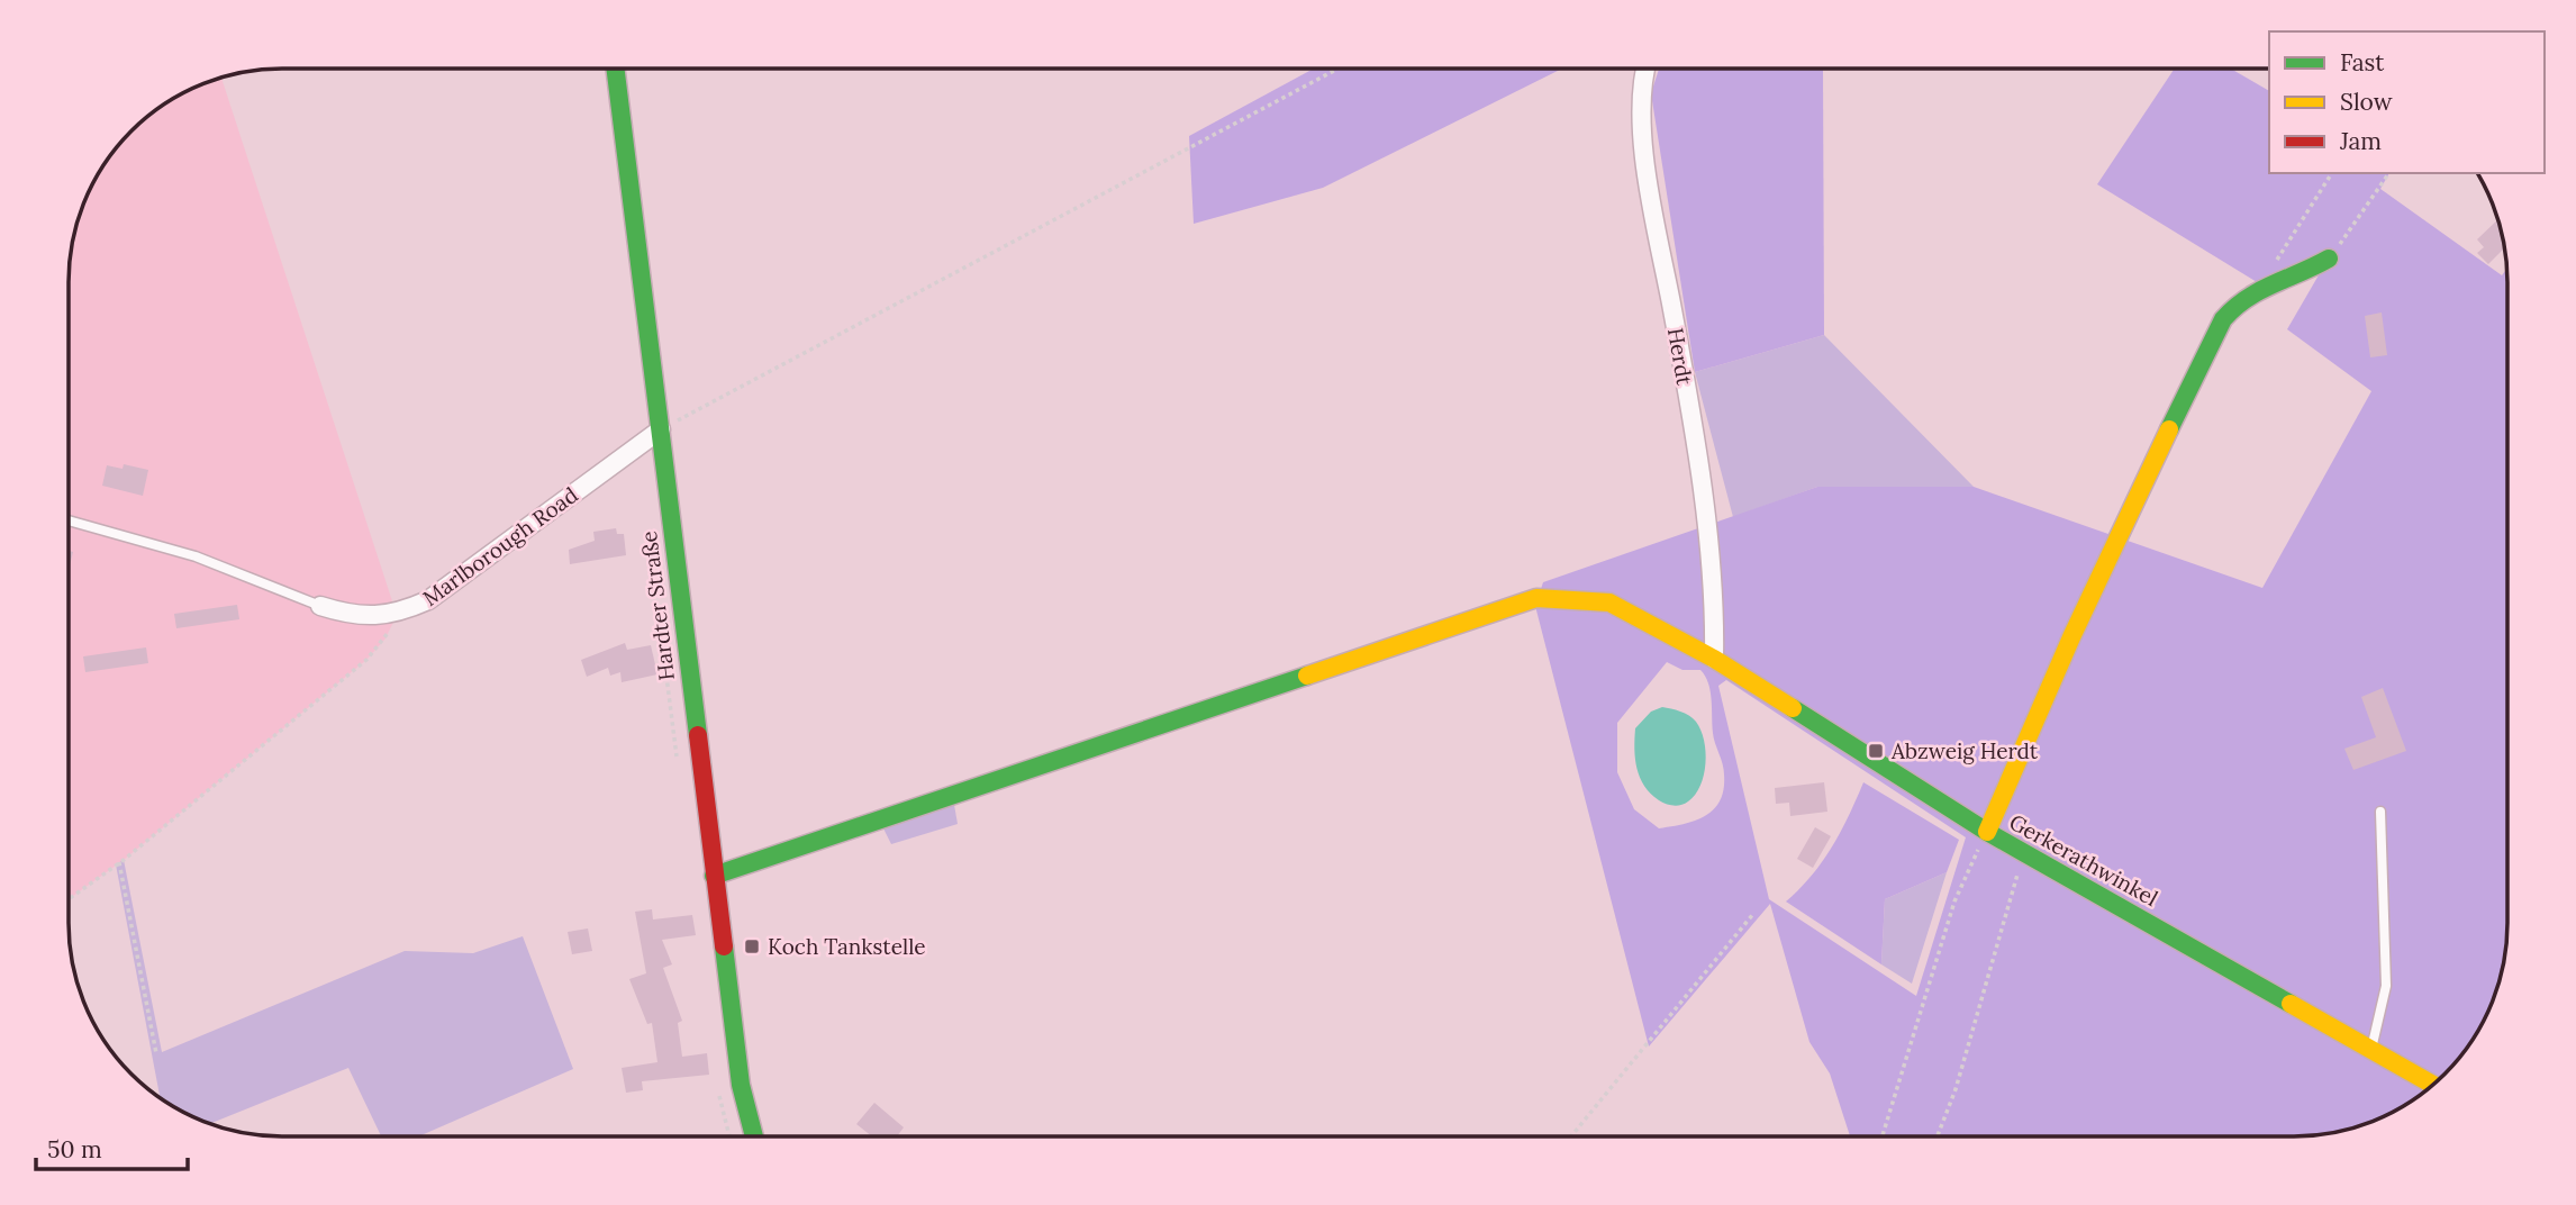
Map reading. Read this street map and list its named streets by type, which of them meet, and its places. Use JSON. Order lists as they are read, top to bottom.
{
  "streets": {
    "street": [
      "Herdt",
      "Marlborough Road",
      "Hardter Straße",
      "Gerkerathwinkel"
    ]
  },
  "crossings": [
    ["Herdt", "Gerkerathwinkel"],
    ["Marlborough Road", "Hardter Straße"],
    ["Hardter Straße", "Gerkerathwinkel"]
  ],
  "places": {
    "transit": ["Abzweig Herdt", "Koch Tankstelle"]
  },
  "legend": ["Fast", "Slow", "Jam"],
  "scale_bar": "50 m"
}
